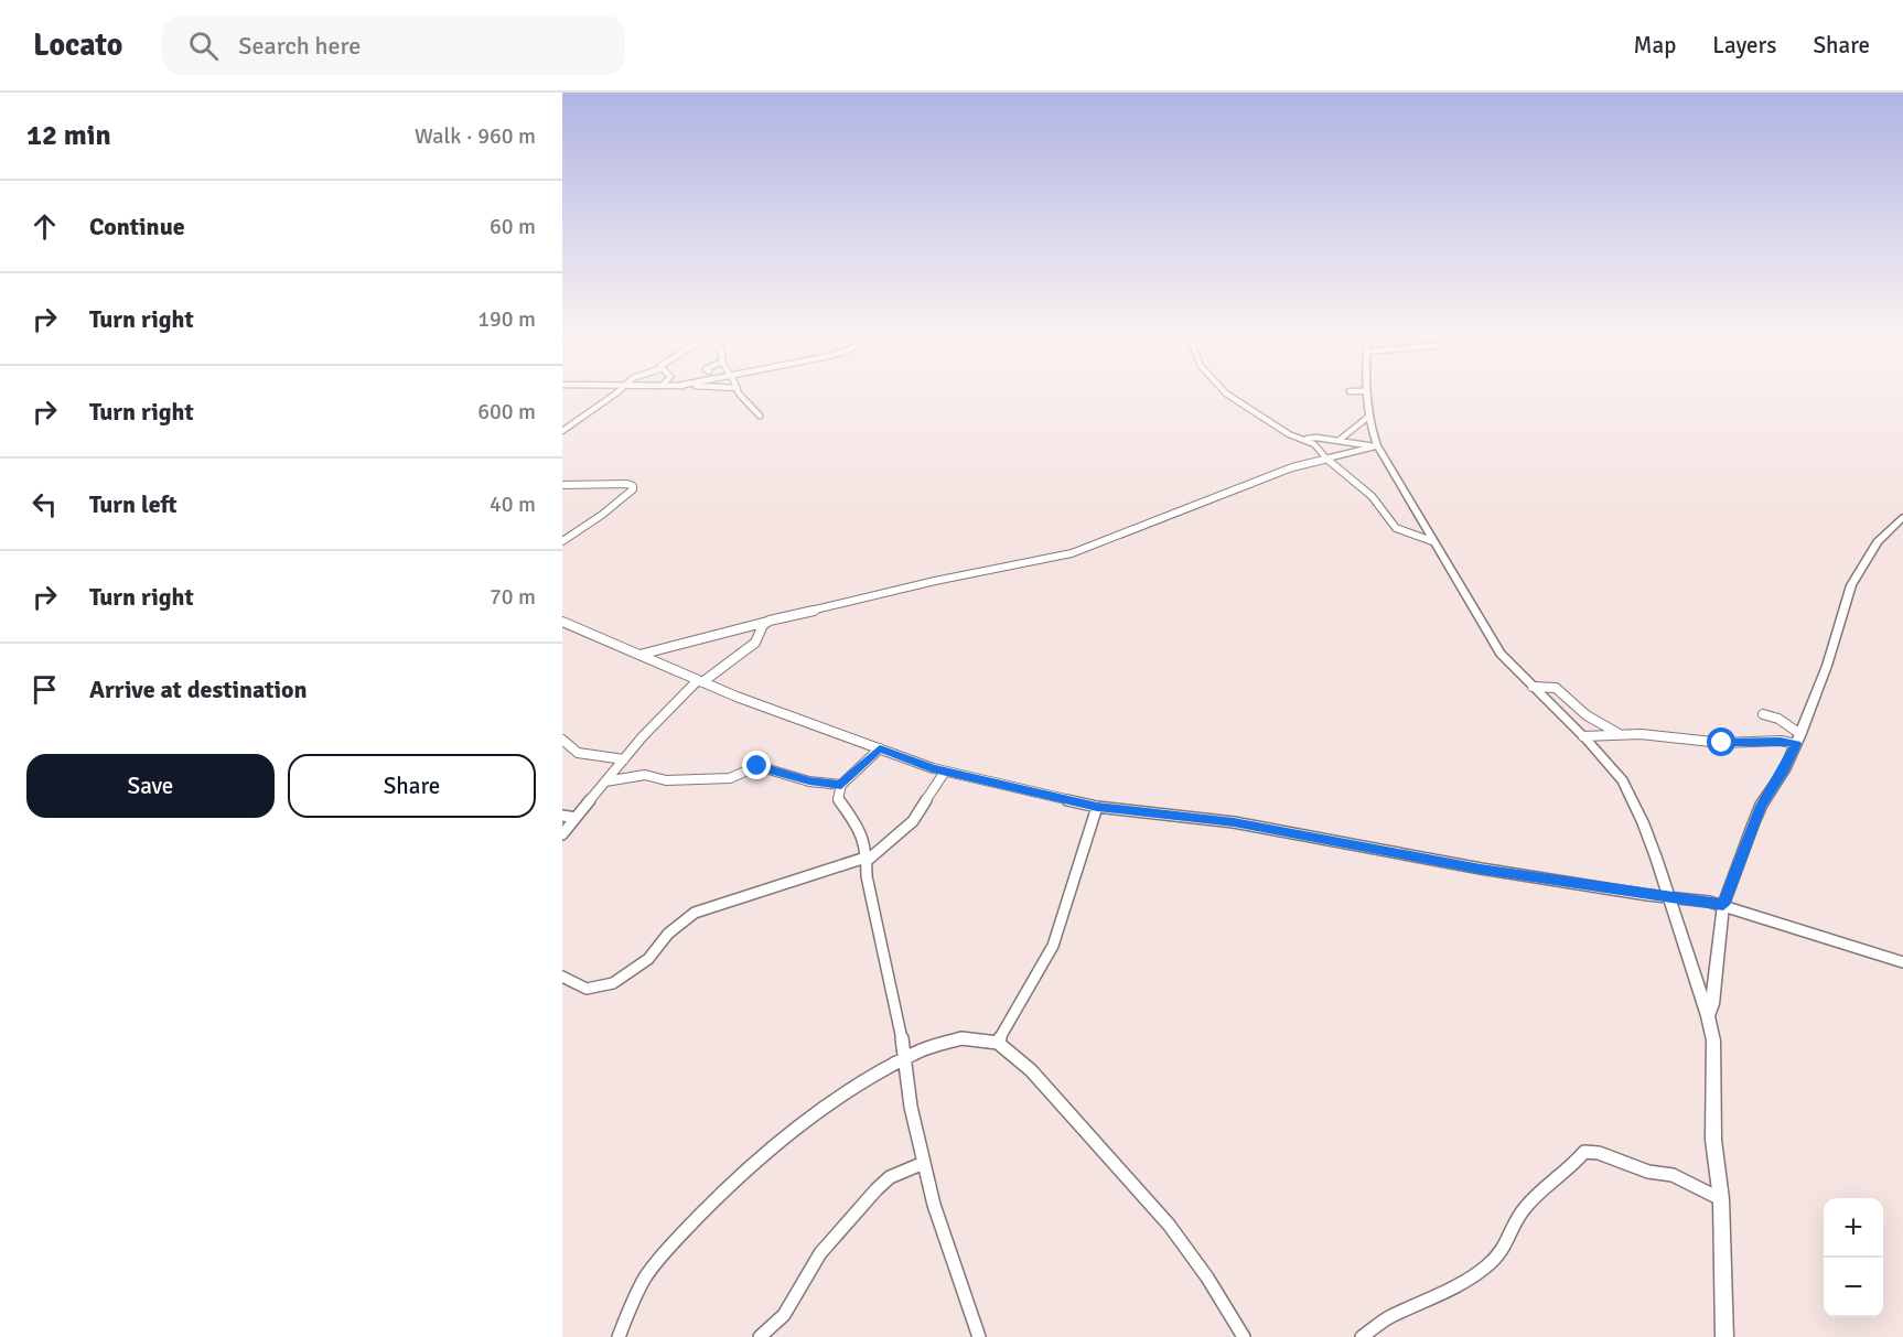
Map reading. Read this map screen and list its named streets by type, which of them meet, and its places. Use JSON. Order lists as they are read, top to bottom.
{
  "page": {
    "header": "Locato",
    "search": "Search here",
    "nav": ["Map", "Layers", "Share"],
    "heading": ["12 min", "Walk · 960 m"],
    "list": [
      ["Continue", "60 m"],
      ["Turn right", "190 m"],
      ["Turn right", "600 m"],
      ["Turn left", "40 m"],
      ["Turn right", "70 m"],
      "Arrive at destination"
    ],
    "buttons": ["Save", "Share"],
    "map_buttons": ["+", "−"]
  }
}
